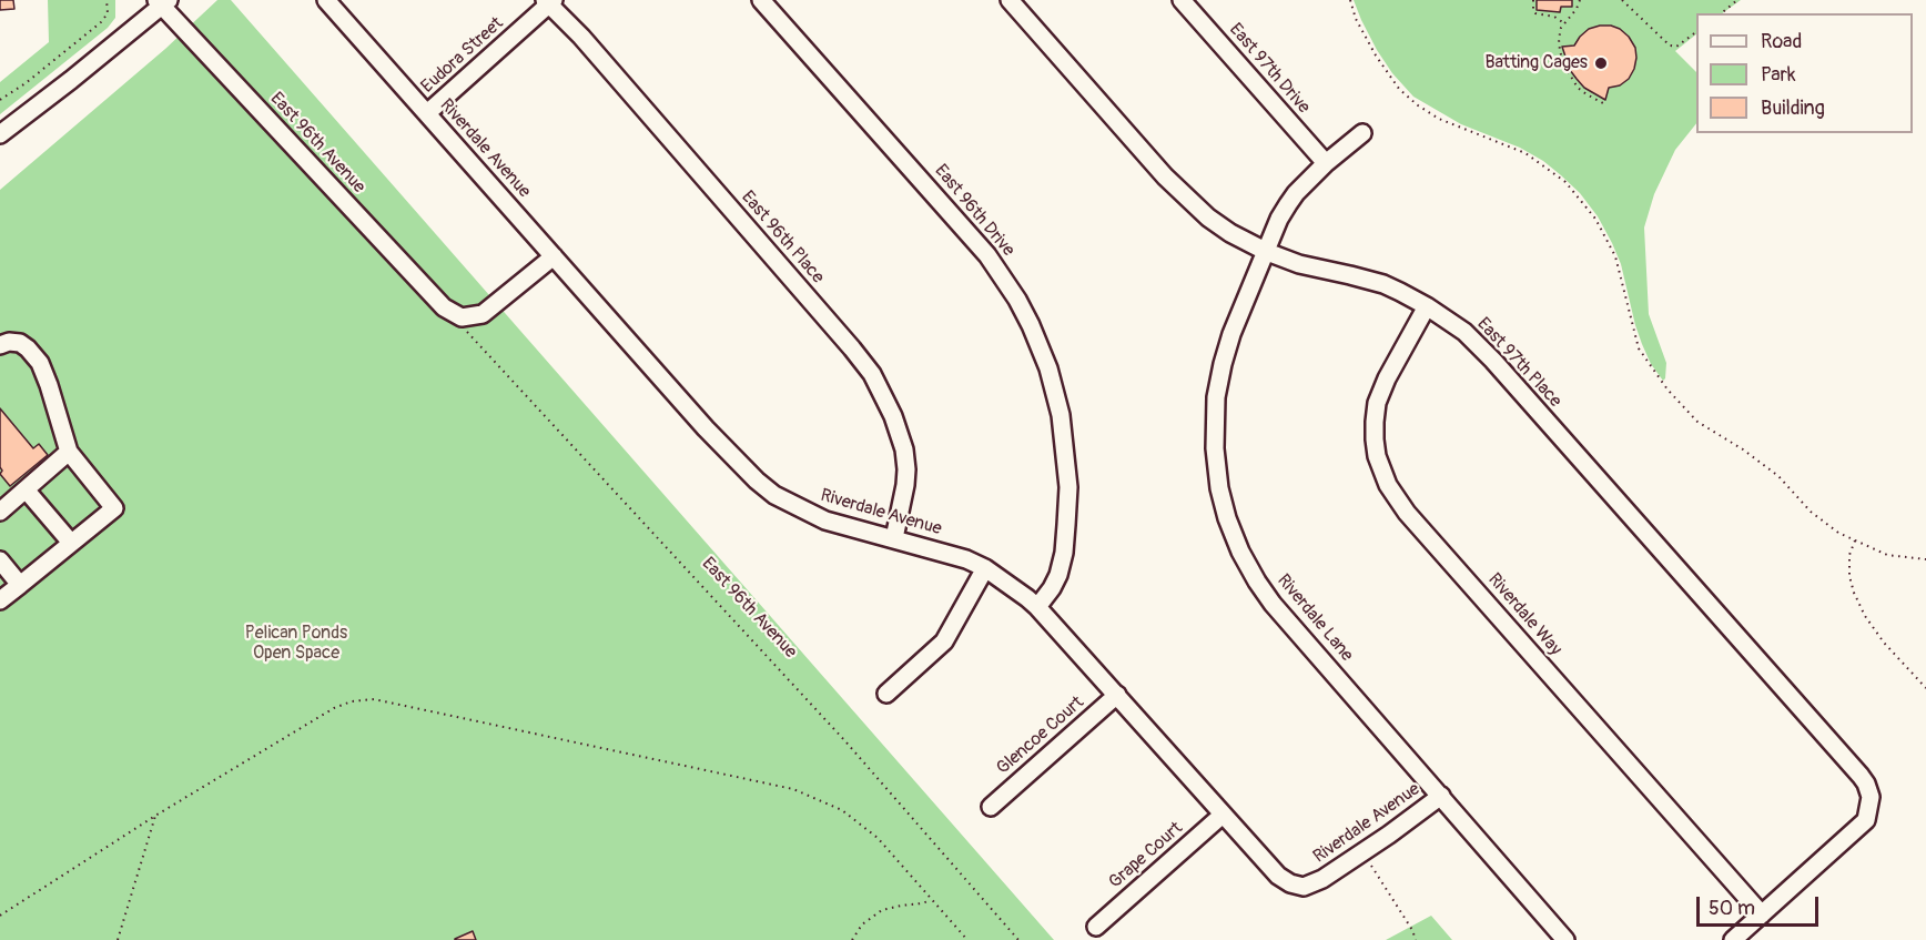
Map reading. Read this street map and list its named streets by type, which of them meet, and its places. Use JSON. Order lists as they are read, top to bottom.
{
  "streets": {
    "street": [
      "Eudora Street",
      "East 97th Drive",
      "East 96th Avenue",
      "Riverdale Avenue",
      "East 96th Drive",
      "East 96th Place",
      "East 97th Place",
      "Riverdale Way",
      "Riverdale Lane",
      "Glencoe Court",
      "Grape Court"
    ]
  },
  "crossings": [
    ["Eudora Street", "Riverdale Avenue"],
    ["Eudora Street", "East 96th Place"],
    ["East 97th Drive", "Riverdale Lane"],
    ["East 96th Avenue", "Riverdale Avenue"],
    ["Riverdale Avenue", "East 96th Drive"],
    ["Riverdale Avenue", "East 96th Place"],
    ["Riverdale Avenue", "Riverdale Lane"],
    ["Riverdale Avenue", "Glencoe Court"],
    ["Riverdale Avenue", "Grape Court"],
    ["East 97th Place", "Riverdale Way"],
    ["East 97th Place", "Riverdale Lane"]
  ],
  "parks": ["Pelican Ponds Open Space"],
  "places": ["Batting Cages"],
  "legend": ["Road", "Park", "Building"],
  "scale_bar": "50 m"
}
